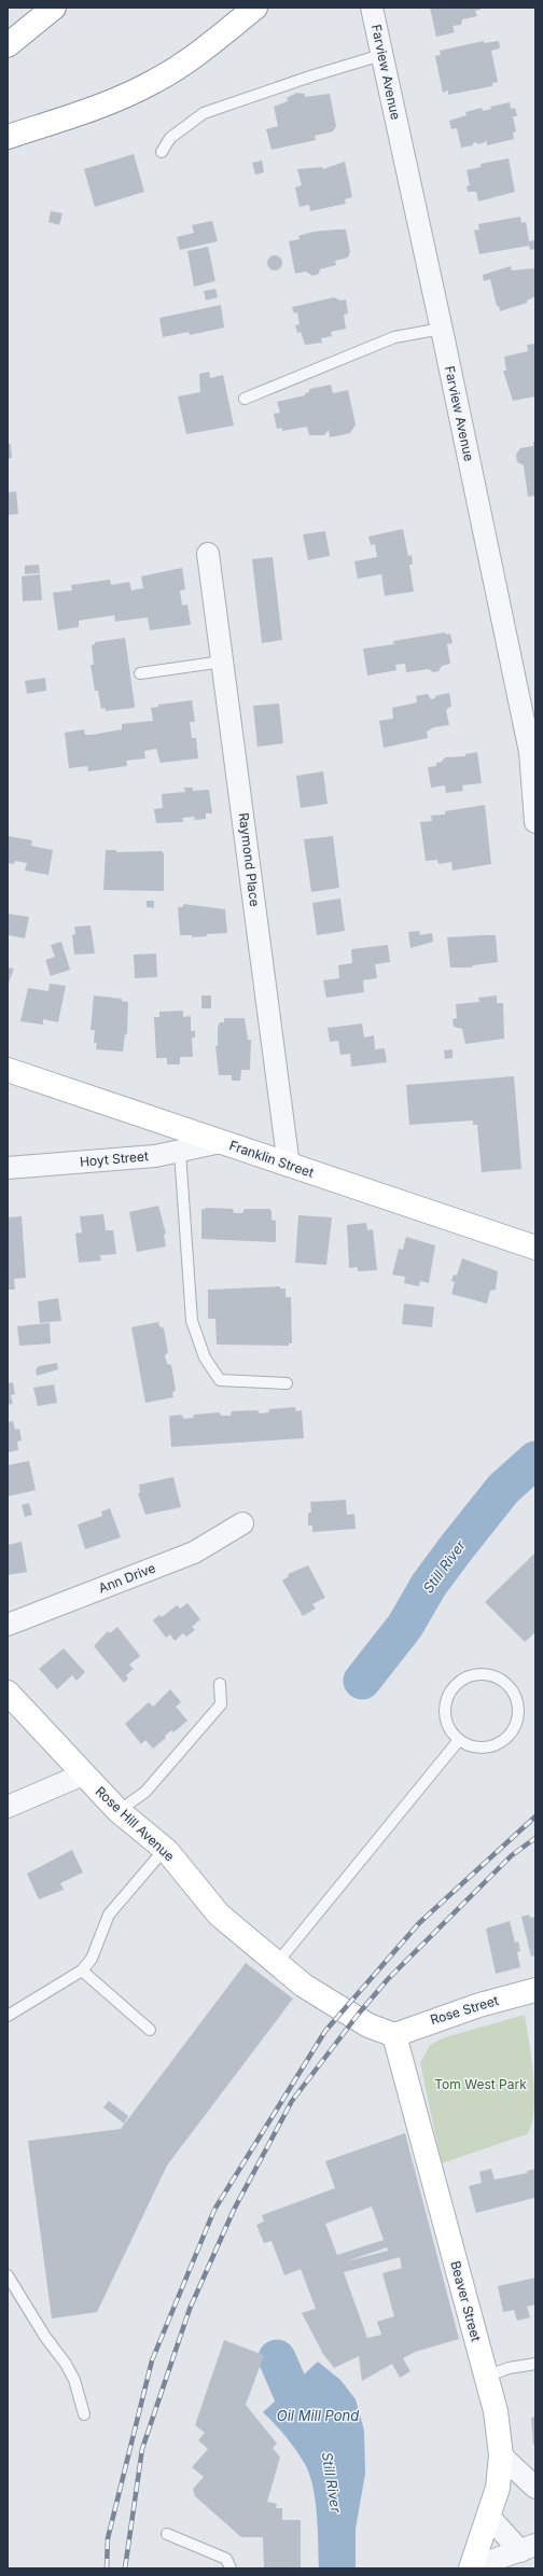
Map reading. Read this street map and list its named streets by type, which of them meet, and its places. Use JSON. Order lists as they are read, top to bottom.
{
  "streets": {
    "main road": [
      "Franklin Street",
      "Rose Hill Avenue",
      "Rose Street",
      "Beaver Street"
    ],
    "street": [
      "Farview Avenue",
      "Raymond Place",
      "Hoyt Street",
      "Ann Drive"
    ]
  },
  "crossings": [
    ["Raymond Place", "Franklin Street"],
    ["Hoyt Street", "Franklin Street"],
    ["Rose Hill Avenue", "Rose Street"],
    ["Rose Hill Avenue", "Beaver Street"],
    ["Rose Street", "Beaver Street"]
  ],
  "water": ["Still River", "Oil Mill Pond"],
  "parks": ["Tom West Park"]
}
